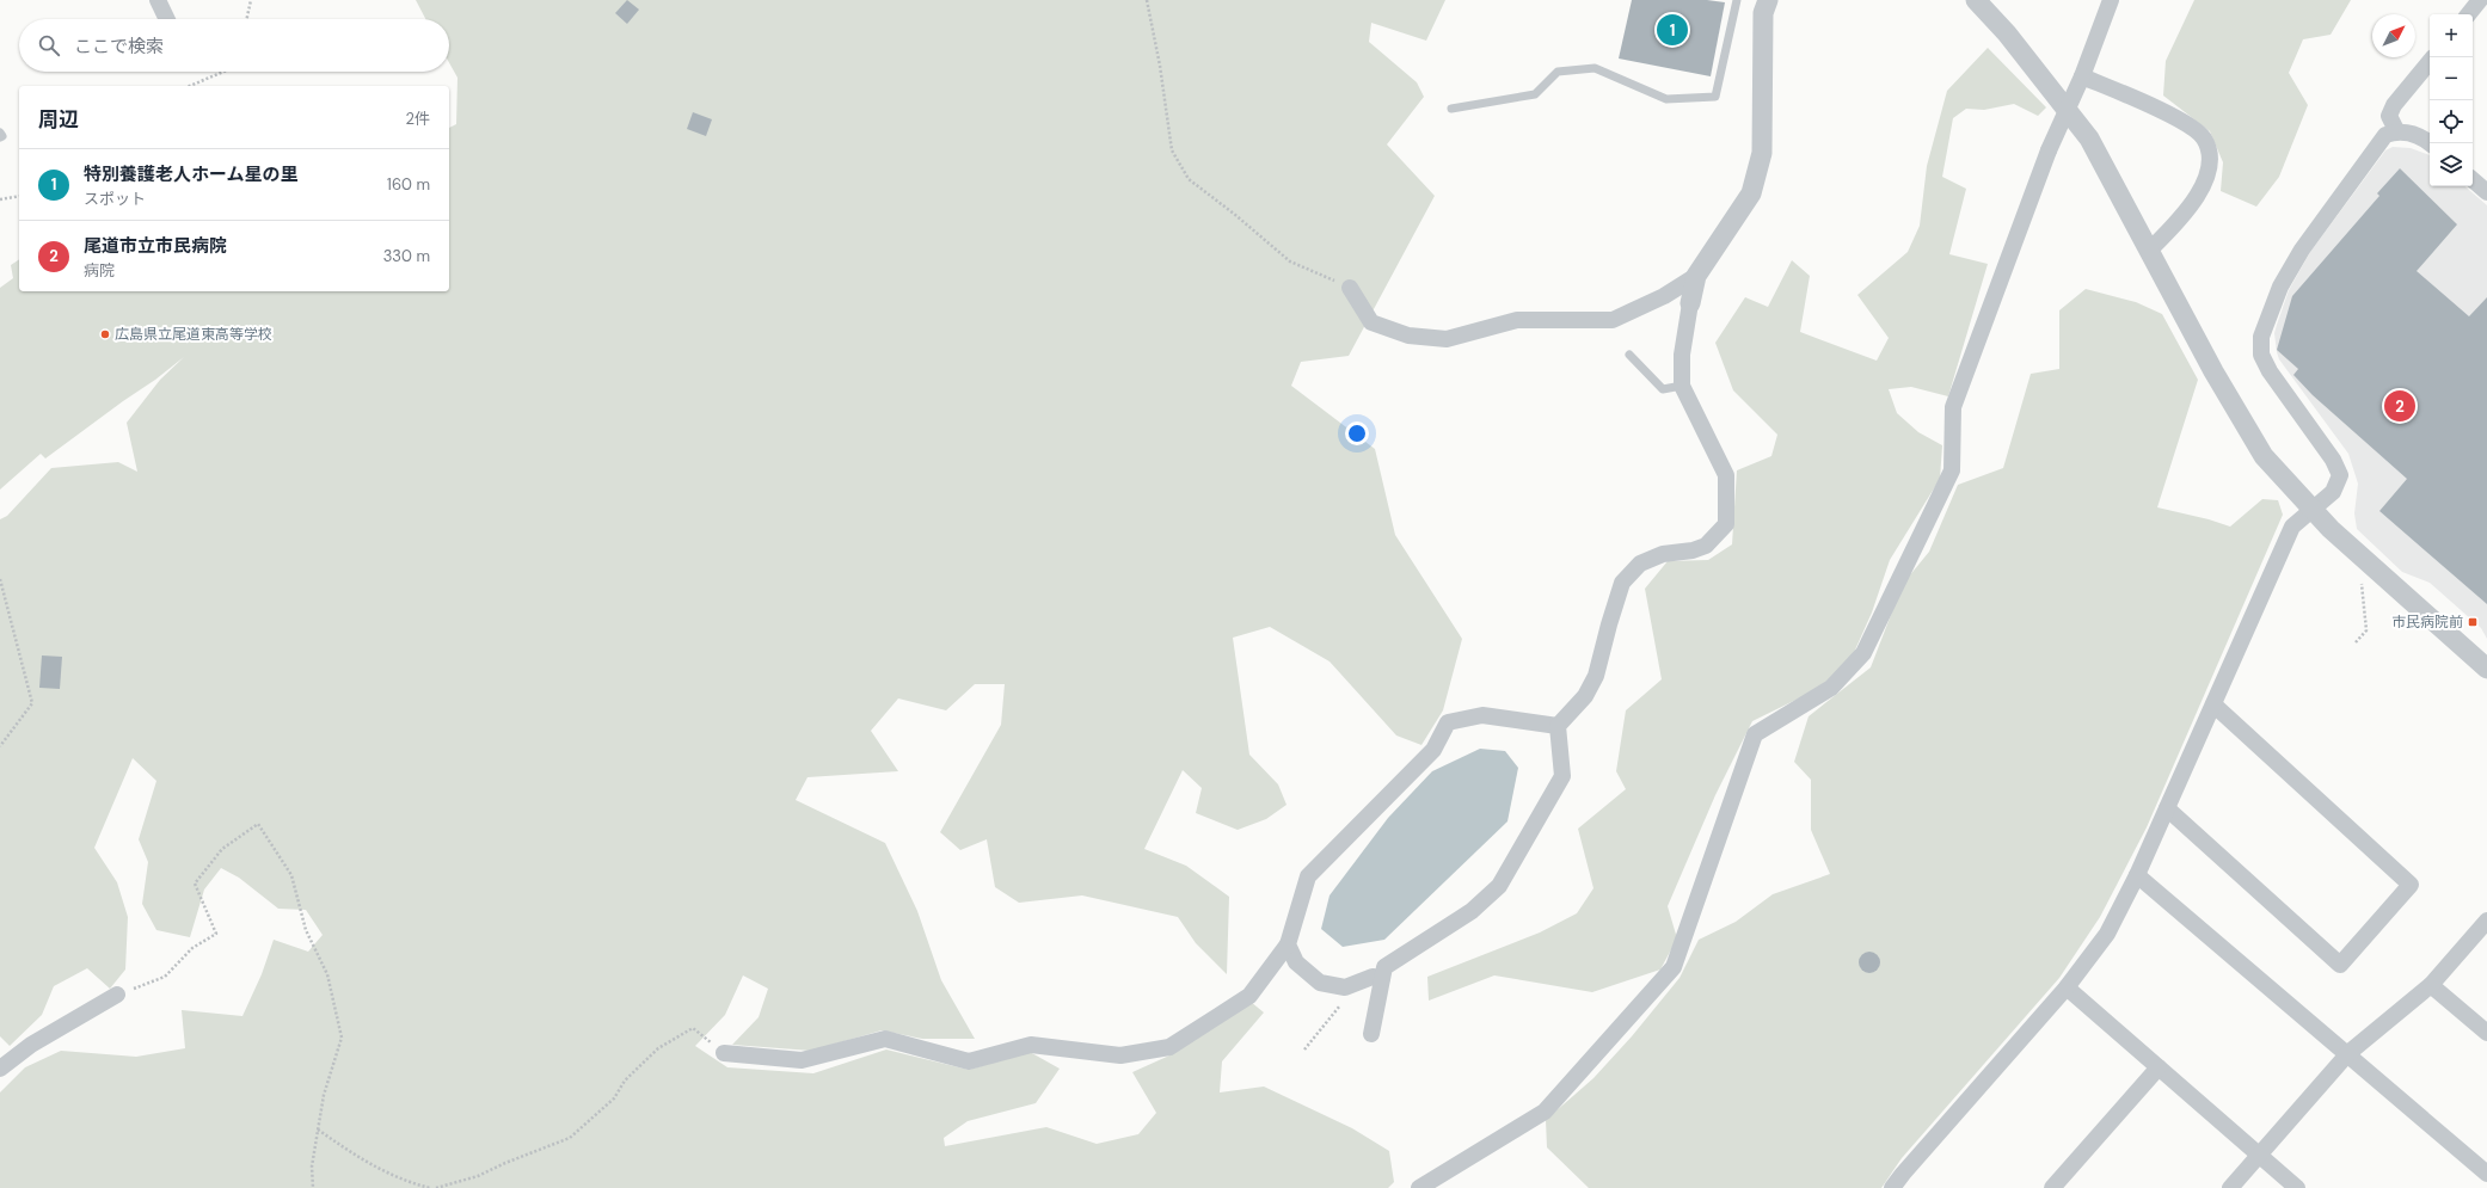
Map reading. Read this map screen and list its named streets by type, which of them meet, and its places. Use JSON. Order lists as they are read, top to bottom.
{
  "places": {
    "other": ["広島県立尾道東高等学校"],
    "transit": ["市民病院前"]
  },
  "north": "top right",
  "page": {
    "pins": ["1", "2"],
    "map_buttons": ["+", "−"],
    "search": "ここで検索",
    "heading": ["周辺", "2件"],
    "list": [
      {
        "mark": "1",
        "name": "特別養護老人ホーム星の里",
        "note": "スポット",
        "value": "160 m"
      },
      {
        "mark": "2",
        "name": "尾道市立市民病院",
        "note": "病院",
        "value": "330 m"
      }
    ]
  }
}
